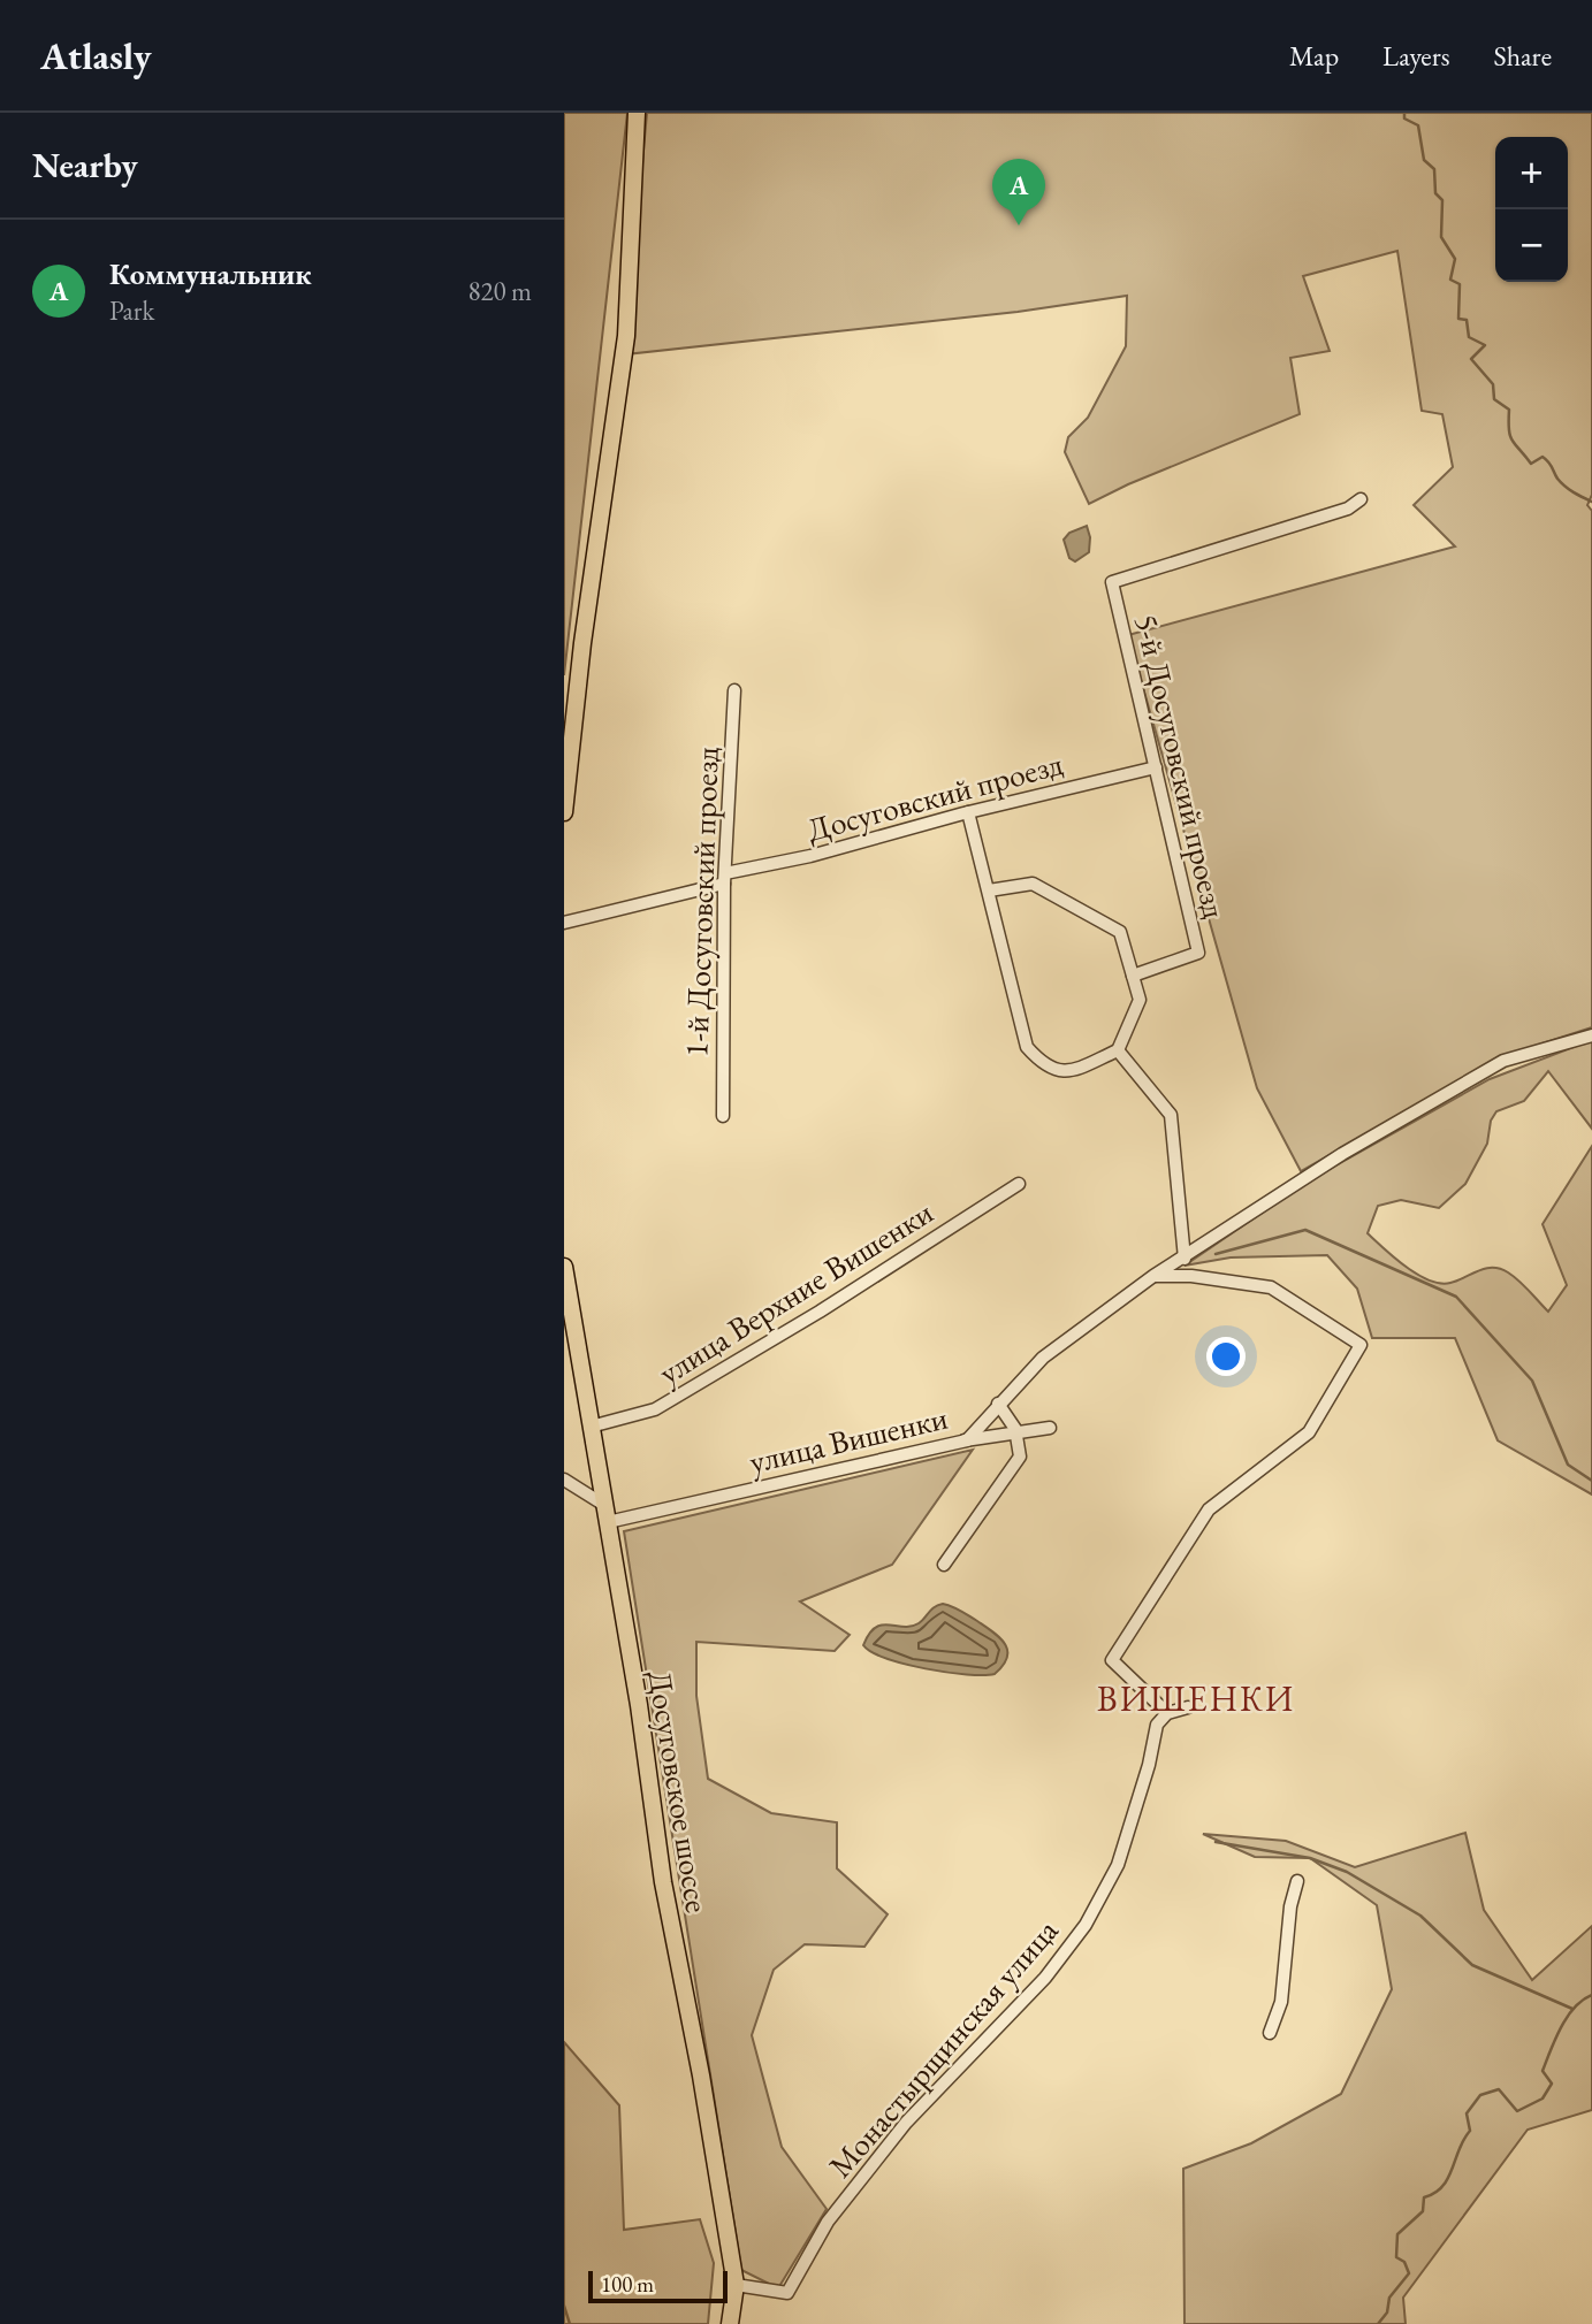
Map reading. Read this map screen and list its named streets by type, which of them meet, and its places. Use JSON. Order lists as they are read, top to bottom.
{
  "streets": {
    "main road": ["Досуговское шоссе"],
    "street": [
      "5-й Досуговский проезд",
      "Досуговский проезд",
      "1-й Досуговский проезд",
      "улица Верхние Вишенки",
      "улица Вишенки",
      "Монастырщинская улица"
    ]
  },
  "crossings": [
    ["5-й Досуговский проезд", "Досуговский проезд"],
    ["Досуговский проезд", "1-й Досуговский проезд"],
    ["улица Верхние Вишенки", "Досуговское шоссе"],
    ["улица Вишенки", "Досуговское шоссе"],
    ["Досуговское шоссе", "Монастырщинская улица"]
  ],
  "districts": ["ВИШЕНКИ"],
  "scale_bar": "100 m",
  "page": {
    "header": "Atlasly",
    "nav": ["Map", "Layers", "Share"],
    "heading": "Nearby",
    "map_buttons": ["+", "−"],
    "pins": "A",
    "list": [
      {
        "mark": "A",
        "name": "Коммунальник",
        "note": "Park",
        "value": "820 m"
      }
    ],
    "scale": "100 m"
  }
}
